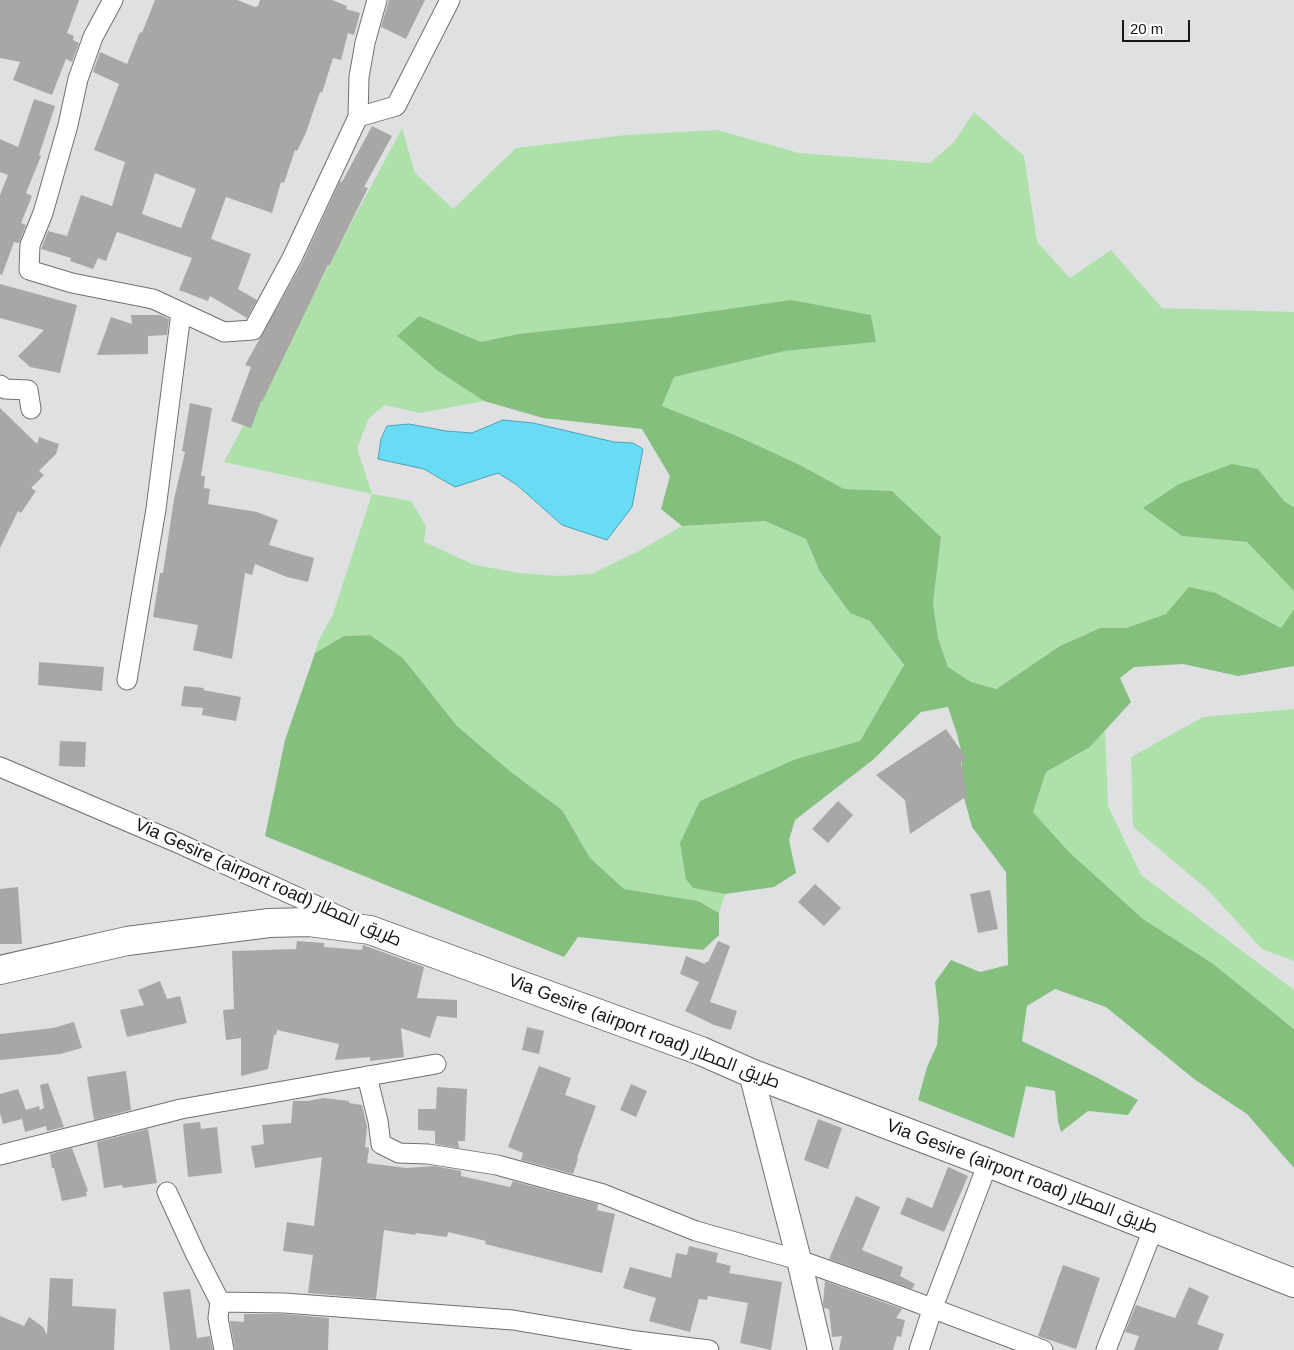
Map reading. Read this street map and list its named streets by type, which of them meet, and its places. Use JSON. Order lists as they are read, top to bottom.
{
  "streets": {
    "main road": ["Via Gesire (airport road) طريق المطار"]
  },
  "scale_bar": "20 m"
}
